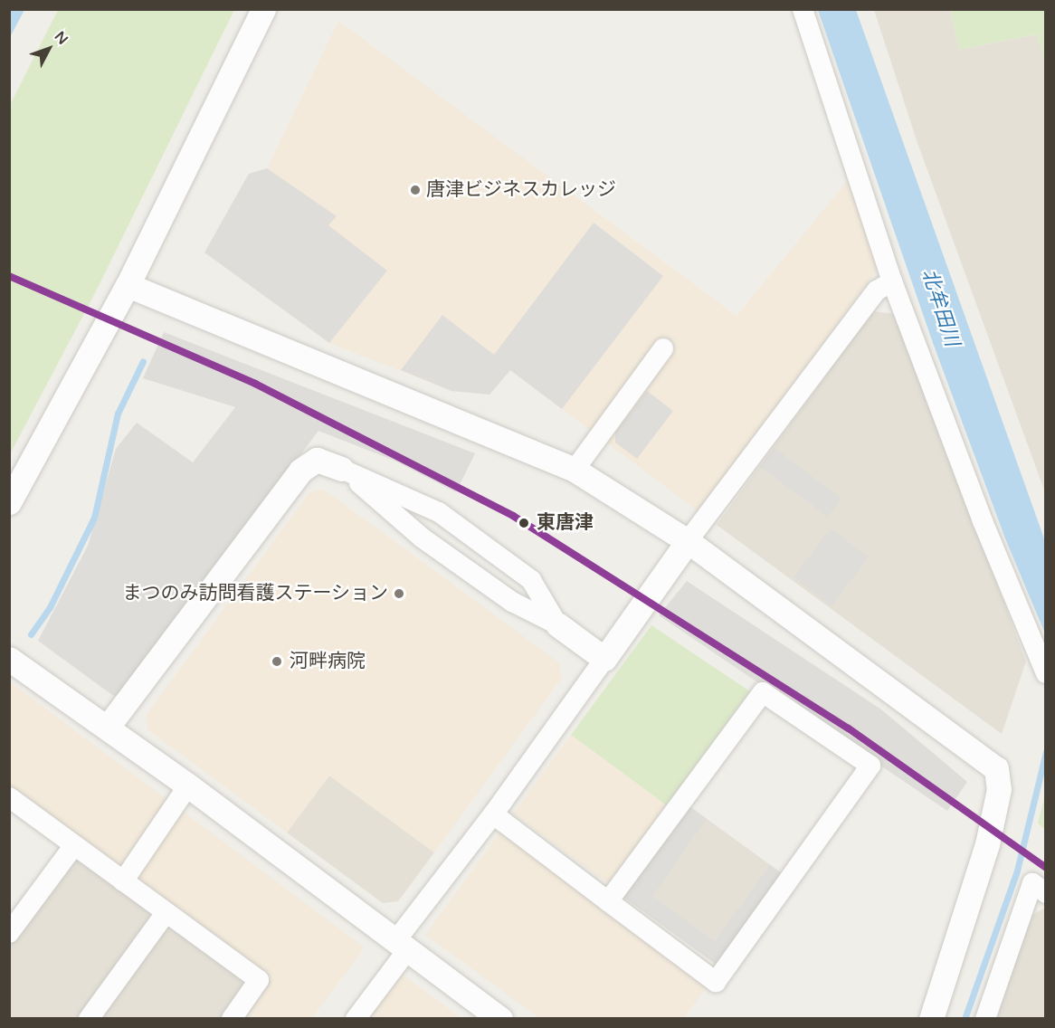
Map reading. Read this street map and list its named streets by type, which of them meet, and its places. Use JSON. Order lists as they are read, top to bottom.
{
  "water": ["北牟田川"],
  "places": [
    "唐津ビジネスカレッジ",
    "東唐津",
    "まつのみ訪問看護ステーション",
    "河畔病院"
  ],
  "north": "top right"
}
